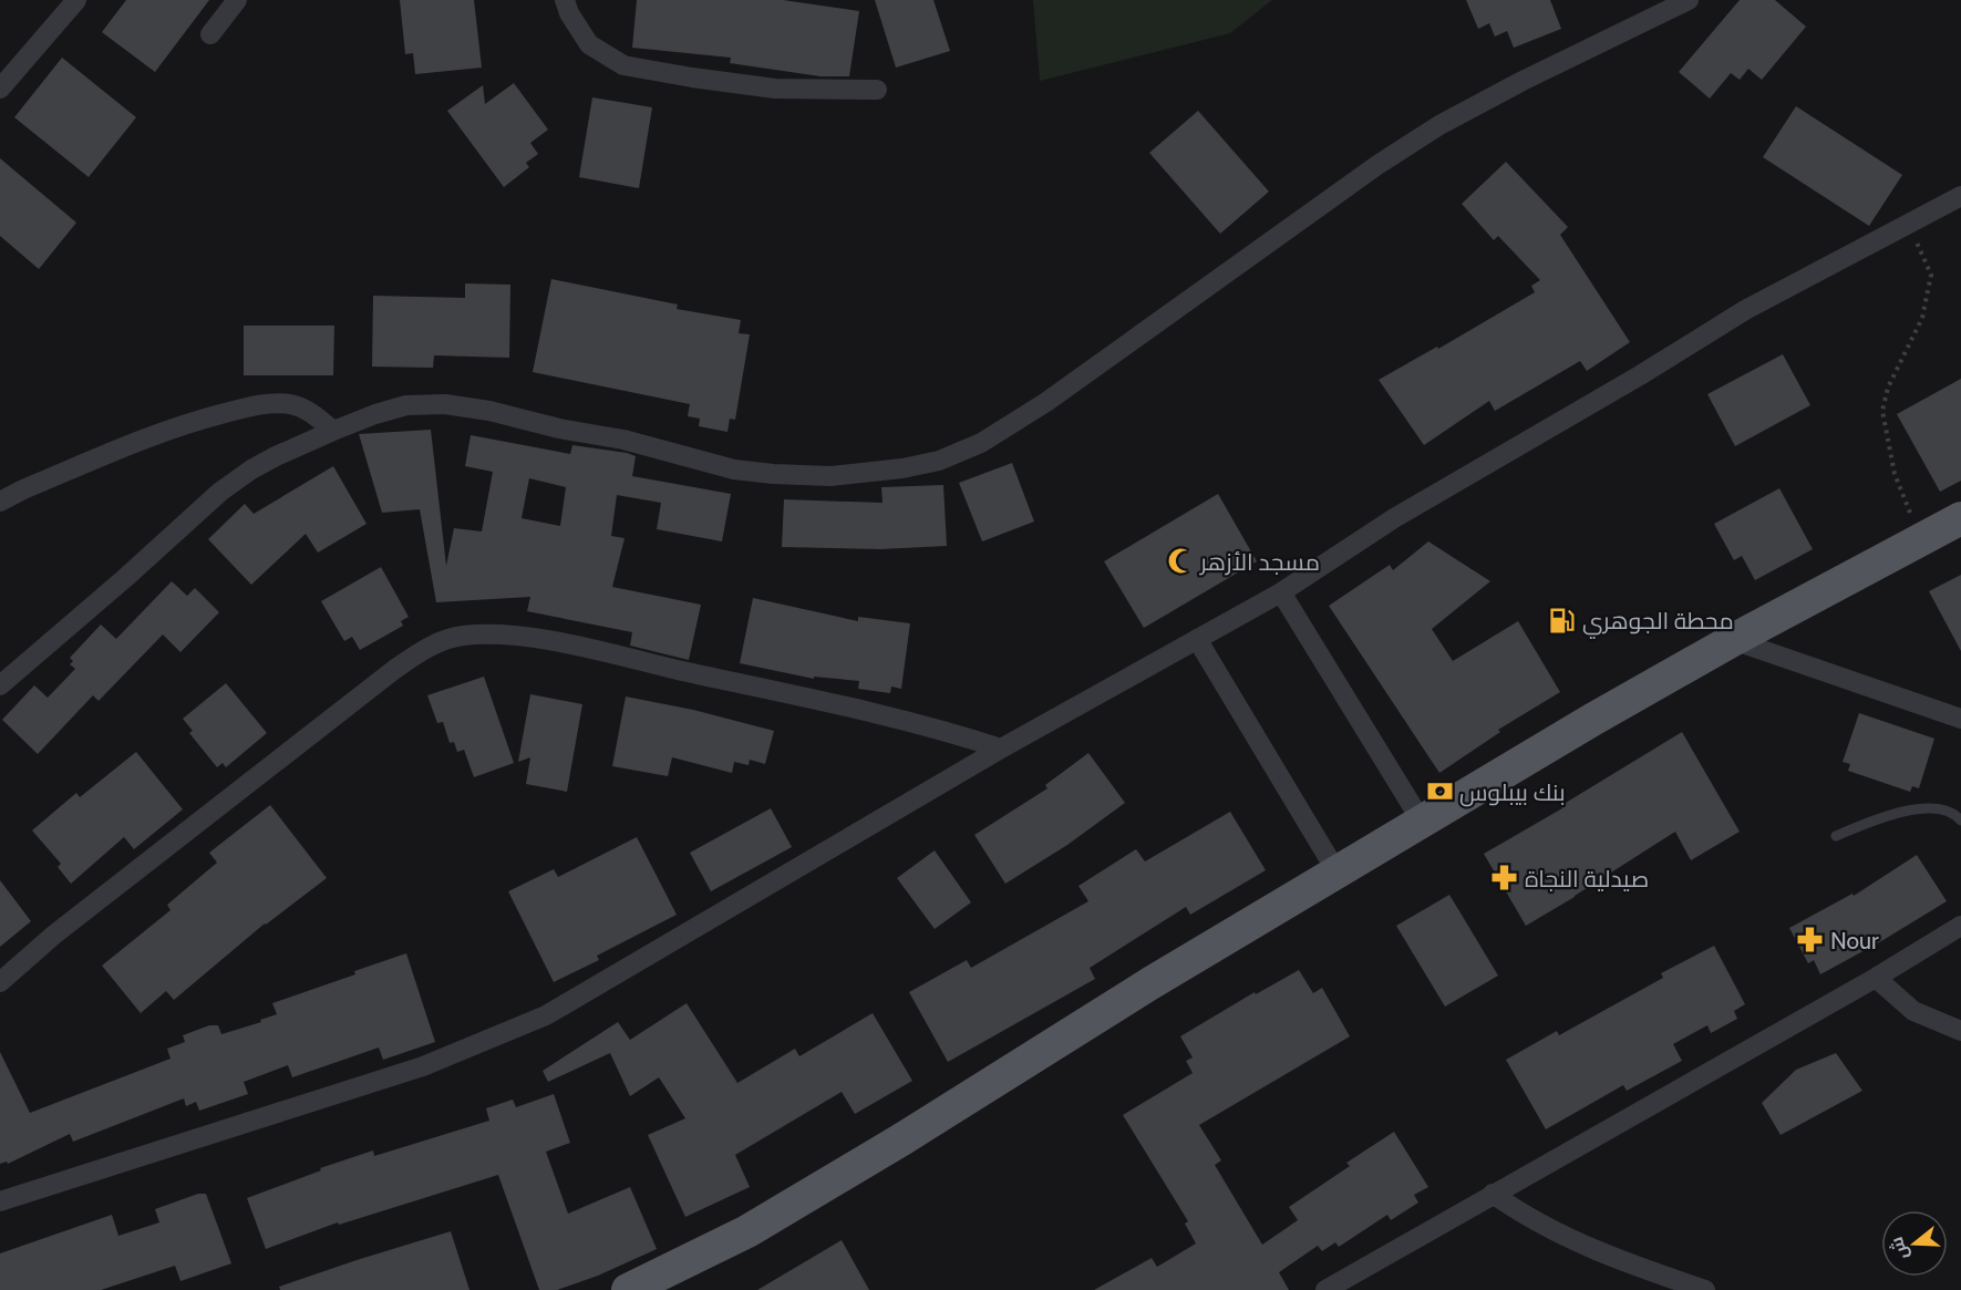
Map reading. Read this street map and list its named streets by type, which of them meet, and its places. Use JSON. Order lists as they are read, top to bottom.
{
  "places": {
    "mosque": ["مسجد الأزهر"],
    "fuel station": ["محطة الجوهري"],
    "bank": ["بنك بيبلوس"],
    "pharmacy": ["صيدلية النجاة", "Nour"]
  },
  "north": "left"
}
